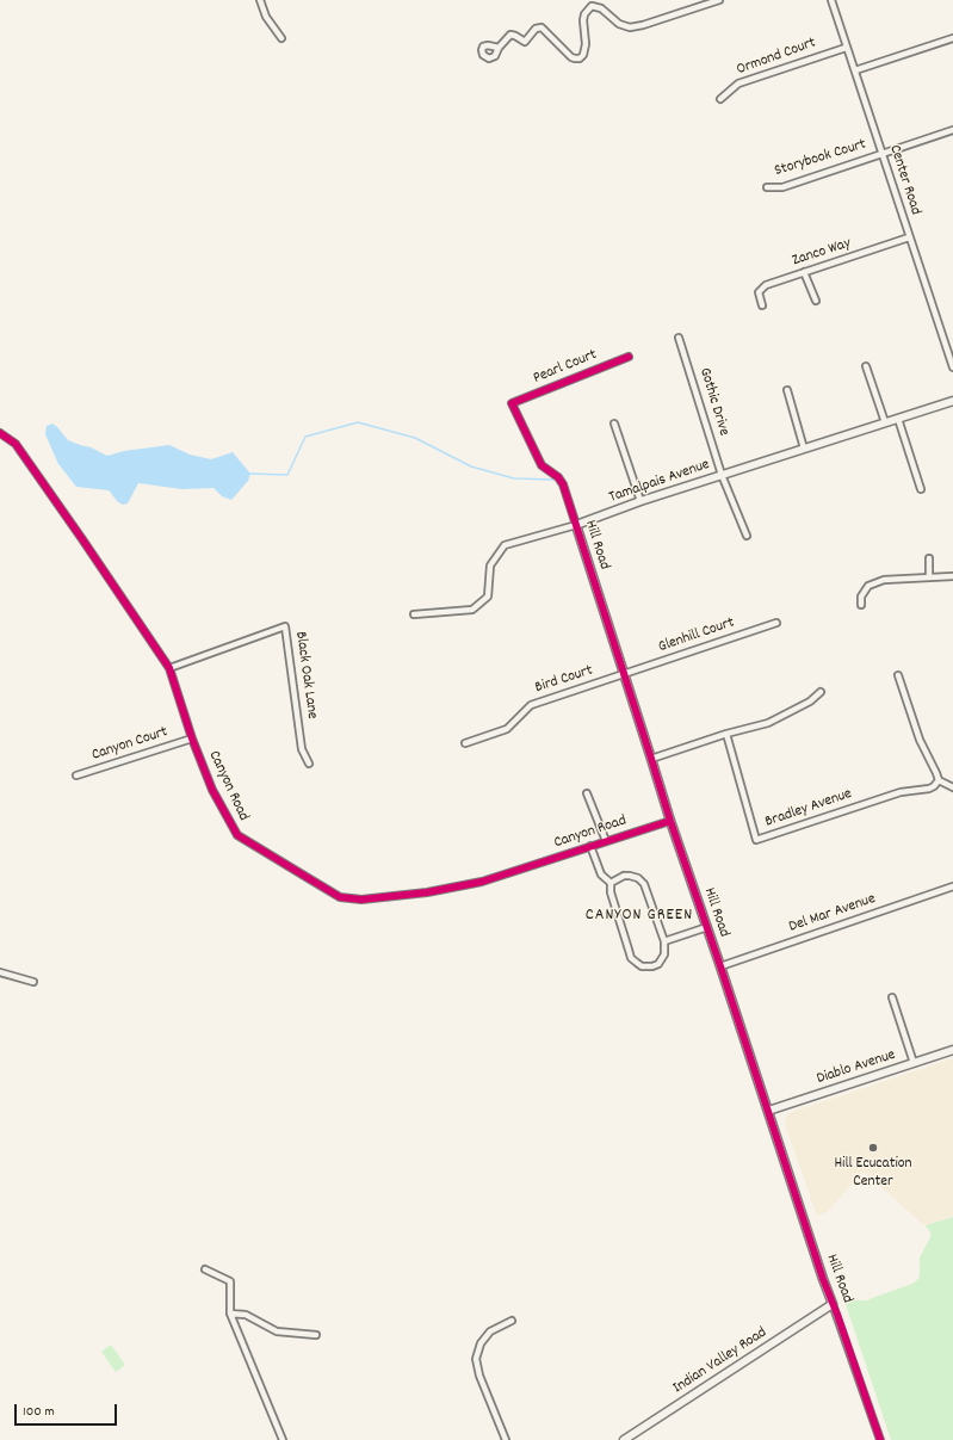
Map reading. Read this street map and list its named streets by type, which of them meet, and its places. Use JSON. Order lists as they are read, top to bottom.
{
  "streets": {
    "street": [
      "Ormond Court",
      "Storybook Court",
      "Center Road",
      "Zanco Way",
      "Pearl Court",
      "Gothic Drive",
      "Tamalpais Avenue",
      "Hill Road",
      "Glenhill Court",
      "Black Oak Lane",
      "Bird Court",
      "Canyon Court",
      "Canyon Road",
      "Bradley Avenue",
      "Del Mar Avenue",
      "Diablo Avenue",
      "Indian Valley Road"
    ]
  },
  "crossings": [
    ["Ormond Court", "Center Road"],
    ["Storybook Court", "Center Road"],
    ["Center Road", "Zanco Way"],
    ["Pearl Court", "Hill Road"],
    ["Gothic Drive", "Tamalpais Avenue"],
    ["Tamalpais Avenue", "Hill Road"],
    ["Hill Road", "Glenhill Court"],
    ["Hill Road", "Bird Court"],
    ["Hill Road", "Canyon Road"],
    ["Hill Road", "Del Mar Avenue"],
    ["Hill Road", "Diablo Avenue"],
    ["Hill Road", "Indian Valley Road"],
    ["Glenhill Court", "Bird Court"],
    ["Black Oak Lane", "Canyon Road"],
    ["Canyon Court", "Canyon Road"]
  ],
  "districts": ["CANYON GREEN"],
  "places": ["Hill Ecucation Center"],
  "scale_bar": "100 m"
}
